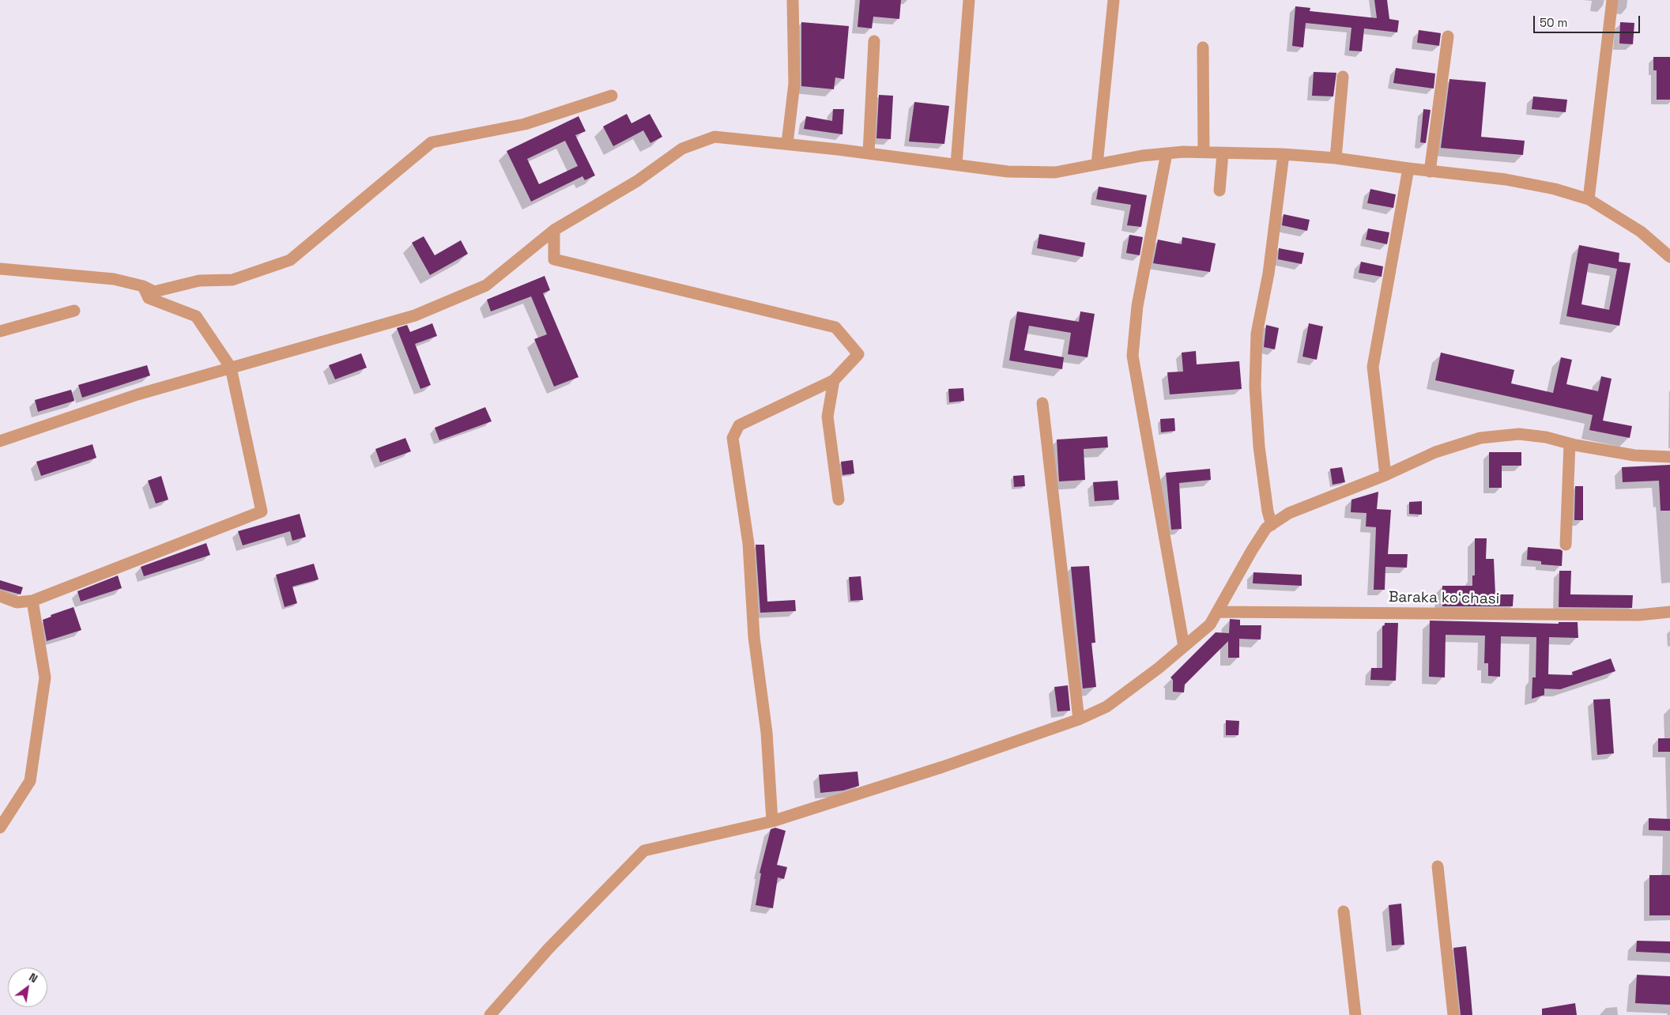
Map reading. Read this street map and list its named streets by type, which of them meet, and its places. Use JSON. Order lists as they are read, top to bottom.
{
  "streets": {
    "street": ["Baraka koʻchasi"]
  },
  "scale_bar": "50 m",
  "north": "top right"
}
